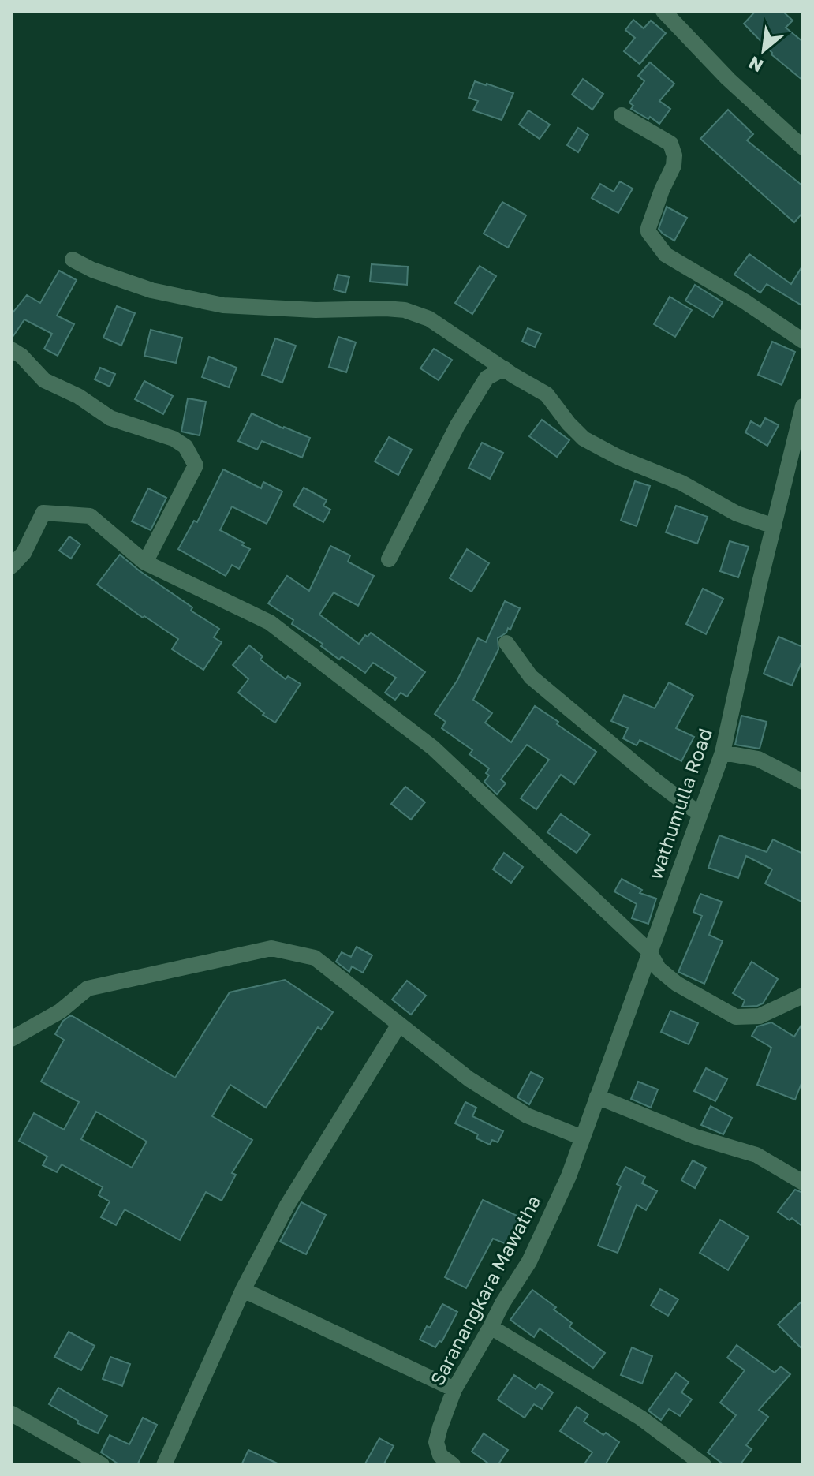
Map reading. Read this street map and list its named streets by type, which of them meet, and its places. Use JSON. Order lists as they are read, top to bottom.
{
  "streets": {
    "street": ["wathumulla Road", "Saranangkara Mawatha"]
  },
  "crossings": [
    ["wathumulla Road", "Saranangkara Mawatha"]
  ],
  "north": "bottom left"
}
